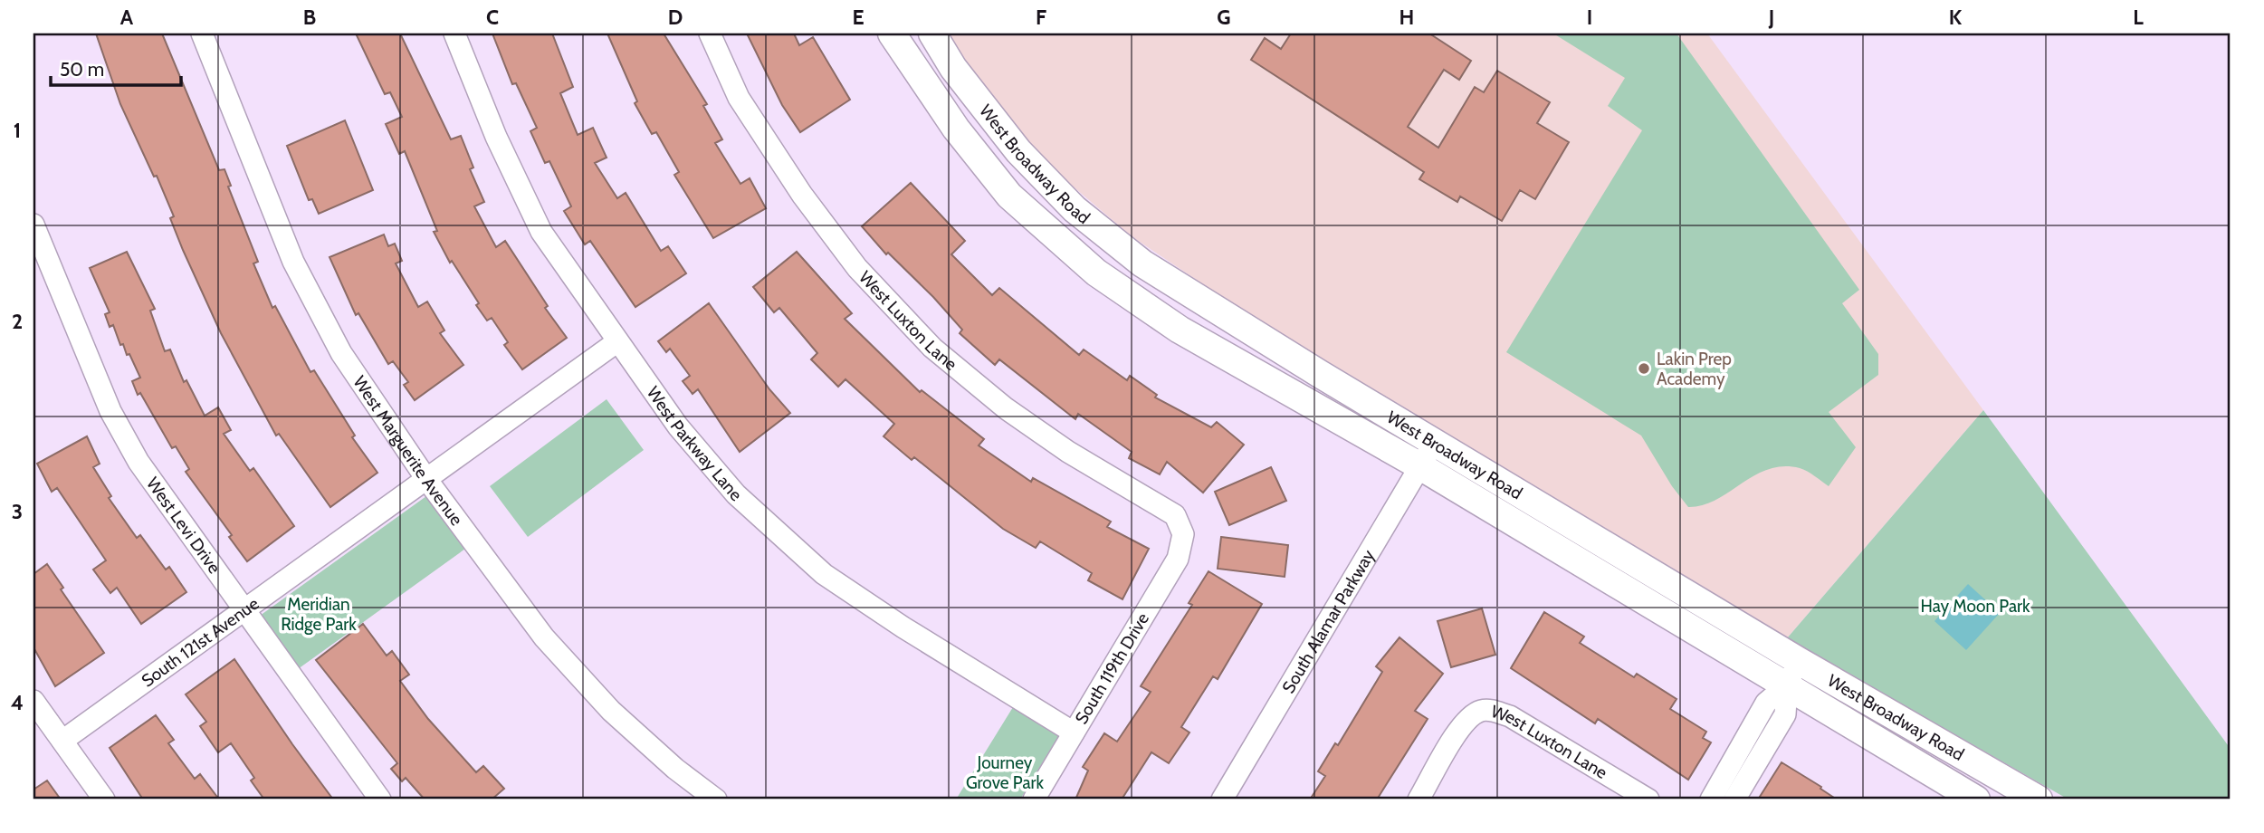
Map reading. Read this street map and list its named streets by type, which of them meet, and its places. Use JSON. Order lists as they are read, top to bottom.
{
  "streets": {
    "main road": ["West Broadway Road"],
    "street": [
      "West Luxton Lane",
      "West Parkway Lane",
      "West Marguerite Avenue",
      "West Levi Drive",
      "South Alamar Parkway",
      "South 121st Avenue",
      "South 119th Drive"
    ]
  },
  "crossings": [
    ["West Broadway Road", "South Alamar Parkway"],
    ["West Luxton Lane", "South 119th Drive"],
    ["West Parkway Lane", "South 121st Avenue"],
    ["West Parkway Lane", "South 119th Drive"],
    ["West Marguerite Avenue", "South 121st Avenue"],
    ["West Levi Drive", "South 121st Avenue"]
  ],
  "parks": ["Meridian Ridge Park", "Hay Moon Park", "Journey Grove Park"],
  "places": ["Lakin Prep Academy"],
  "scale_bar": "50 m",
  "grid": {
    "columns": [
      "A",
      "B",
      "C",
      "D",
      "E",
      "F",
      "G",
      "H",
      "I",
      "J",
      "K",
      "L"
    ],
    "rows": [
      "1",
      "2",
      "3",
      "4"
    ]
  }
}
